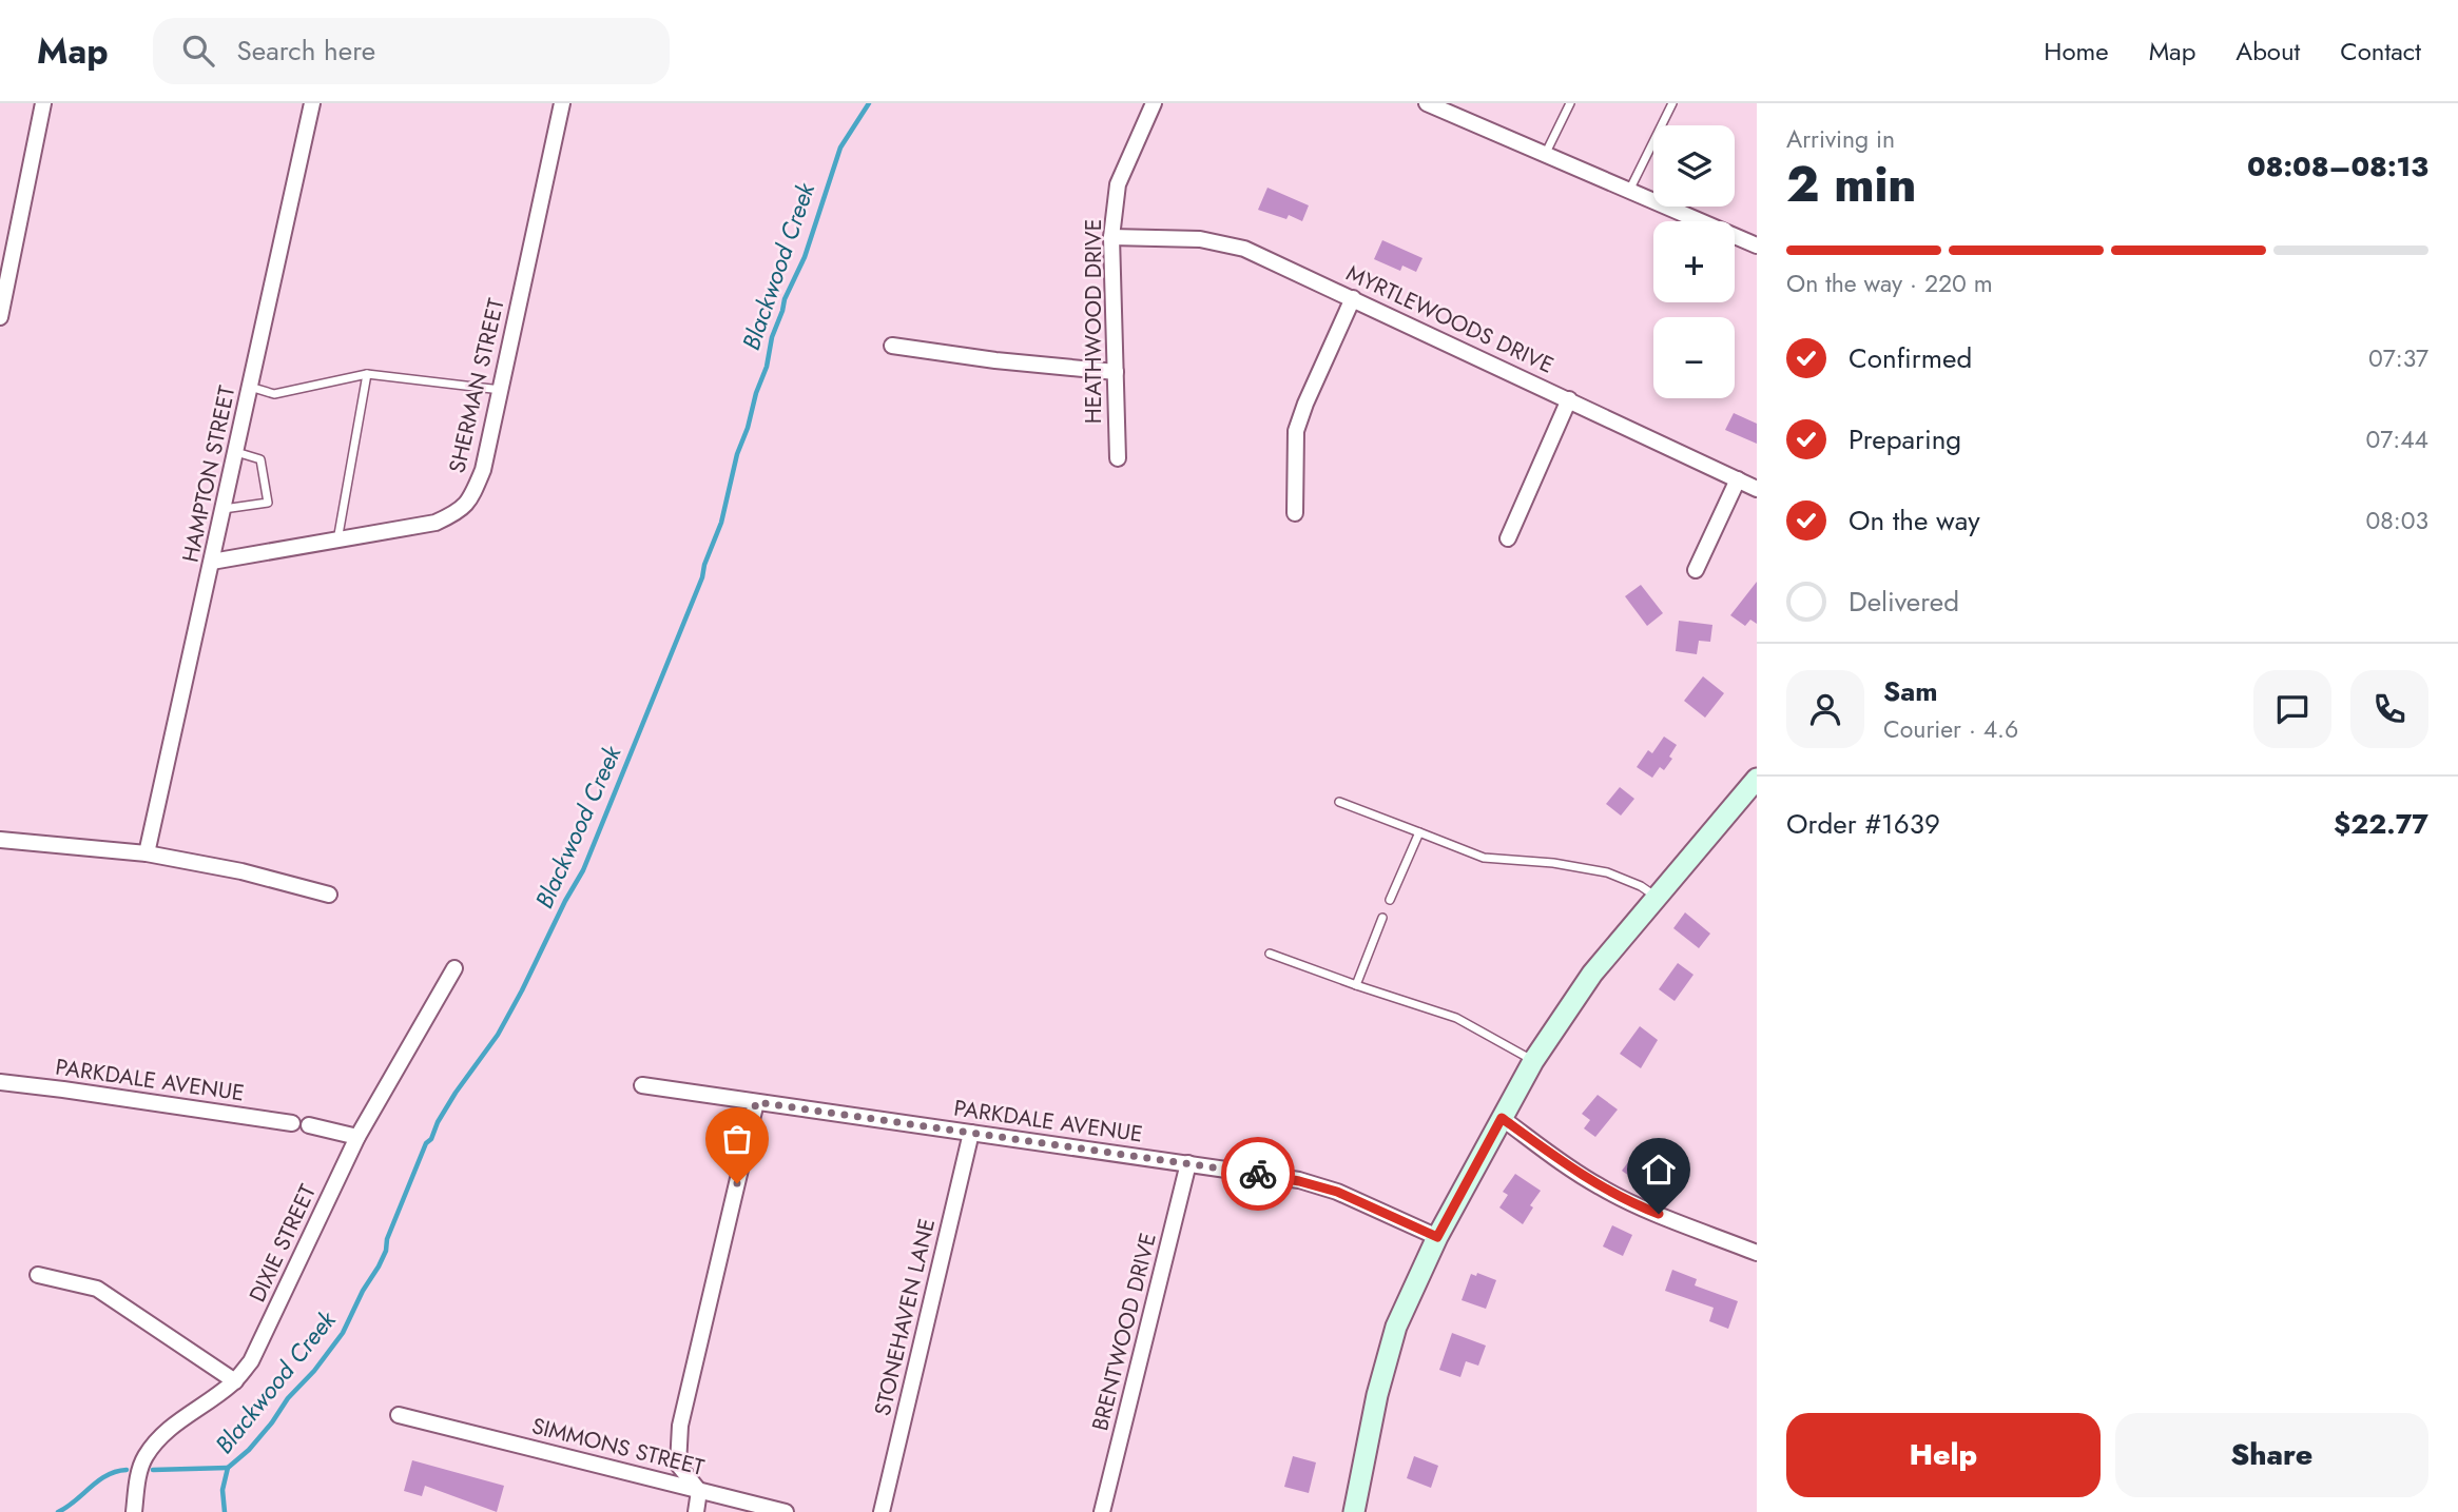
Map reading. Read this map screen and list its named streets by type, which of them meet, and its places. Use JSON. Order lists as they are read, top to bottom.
{
  "streets": {
    "street": [
      "MYRTLEWOODS DRIVE",
      "HEATHWOOD DRIVE",
      "SHERMAN STREET",
      "HAMPTON STREET",
      "PARKDALE AVENUE",
      "DIXIE STREET",
      "STONEHAVEN LANE",
      "BRENTWOOD DRIVE",
      "SIMMONS STREET"
    ]
  },
  "crossings": [
    ["MYRTLEWOODS DRIVE", "HEATHWOOD DRIVE"],
    ["SHERMAN STREET", "HAMPTON STREET"],
    ["PARKDALE AVENUE", "STONEHAVEN LANE"],
    ["PARKDALE AVENUE", "BRENTWOOD DRIVE"]
  ],
  "water": ["Blackwood Creek"],
  "page": {
    "header": "Map",
    "search": "Search here",
    "nav": [
      "Home",
      "Map",
      "About",
      "Contact"
    ],
    "heading": ["2 min", "Arriving in", "08:08–08:13"],
    "panel": [
      "Sam",
      "Courier · 4.6",
      "Order #1639",
      "$22.77"
    ],
    "map_buttons": ["+", "−"],
    "bar": "On the way · 220 m",
    "list": [
      ["Confirmed", "07:37"],
      ["Preparing", "07:44"],
      ["On the way", "08:03"],
      "Delivered"
    ],
    "buttons": ["Help", "Share"]
  }
}
